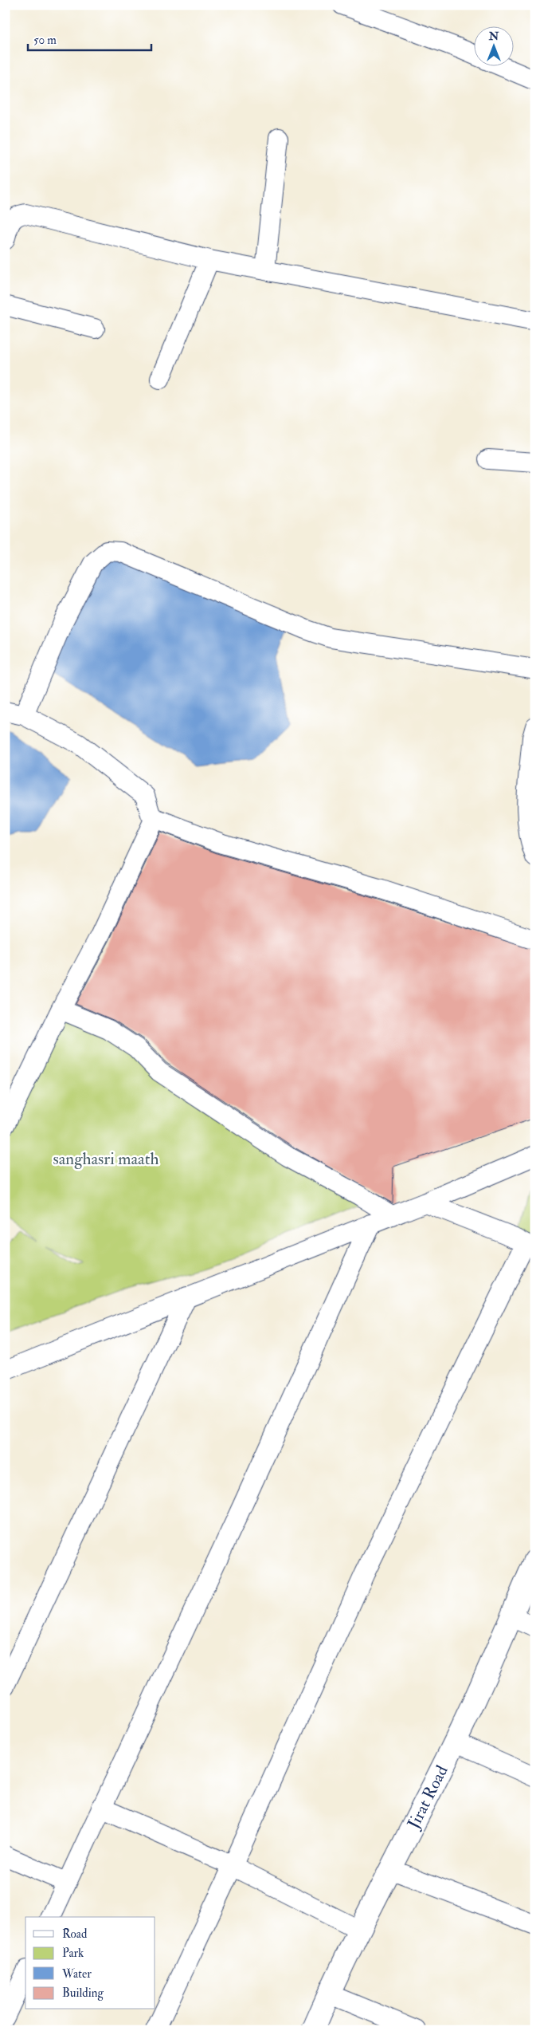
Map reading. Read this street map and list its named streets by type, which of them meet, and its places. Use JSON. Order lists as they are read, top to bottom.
{
  "streets": {
    "main road": ["Jirat Road"]
  },
  "parks": ["sanghasri maath"],
  "legend": [
    "Road",
    "Park",
    "Water",
    "Building"
  ],
  "scale_bar": "50 m",
  "north": "top"
}
